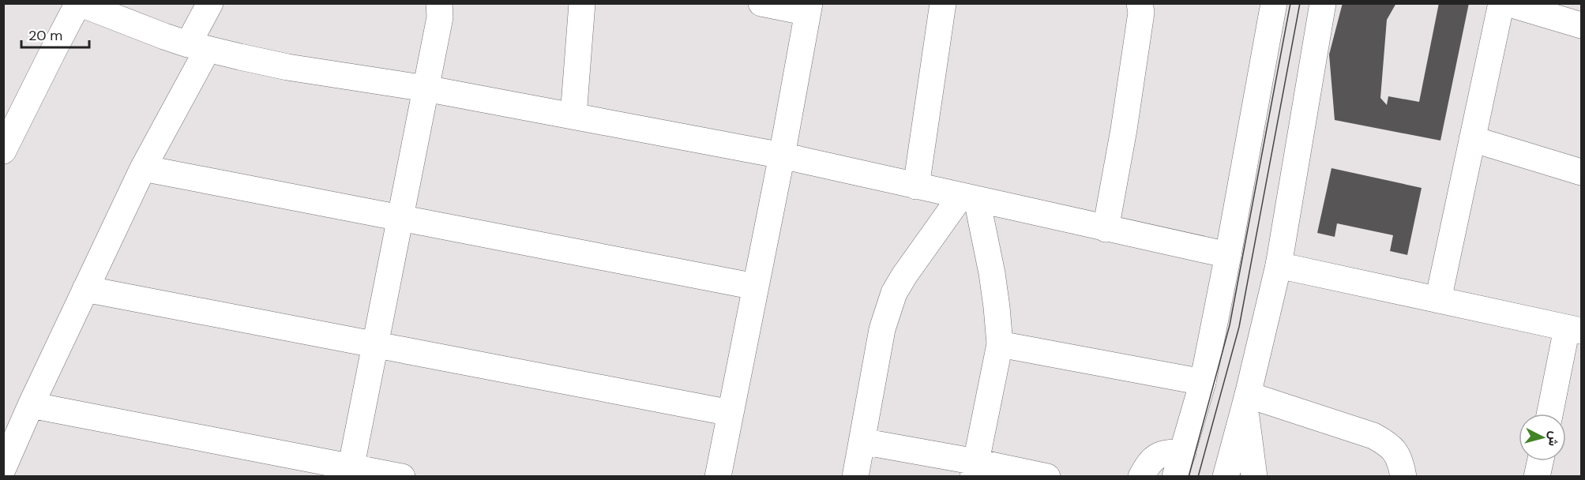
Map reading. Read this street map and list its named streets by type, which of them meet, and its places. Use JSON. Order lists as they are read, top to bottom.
{
  "scale_bar": "20 m",
  "north": "right"
}
